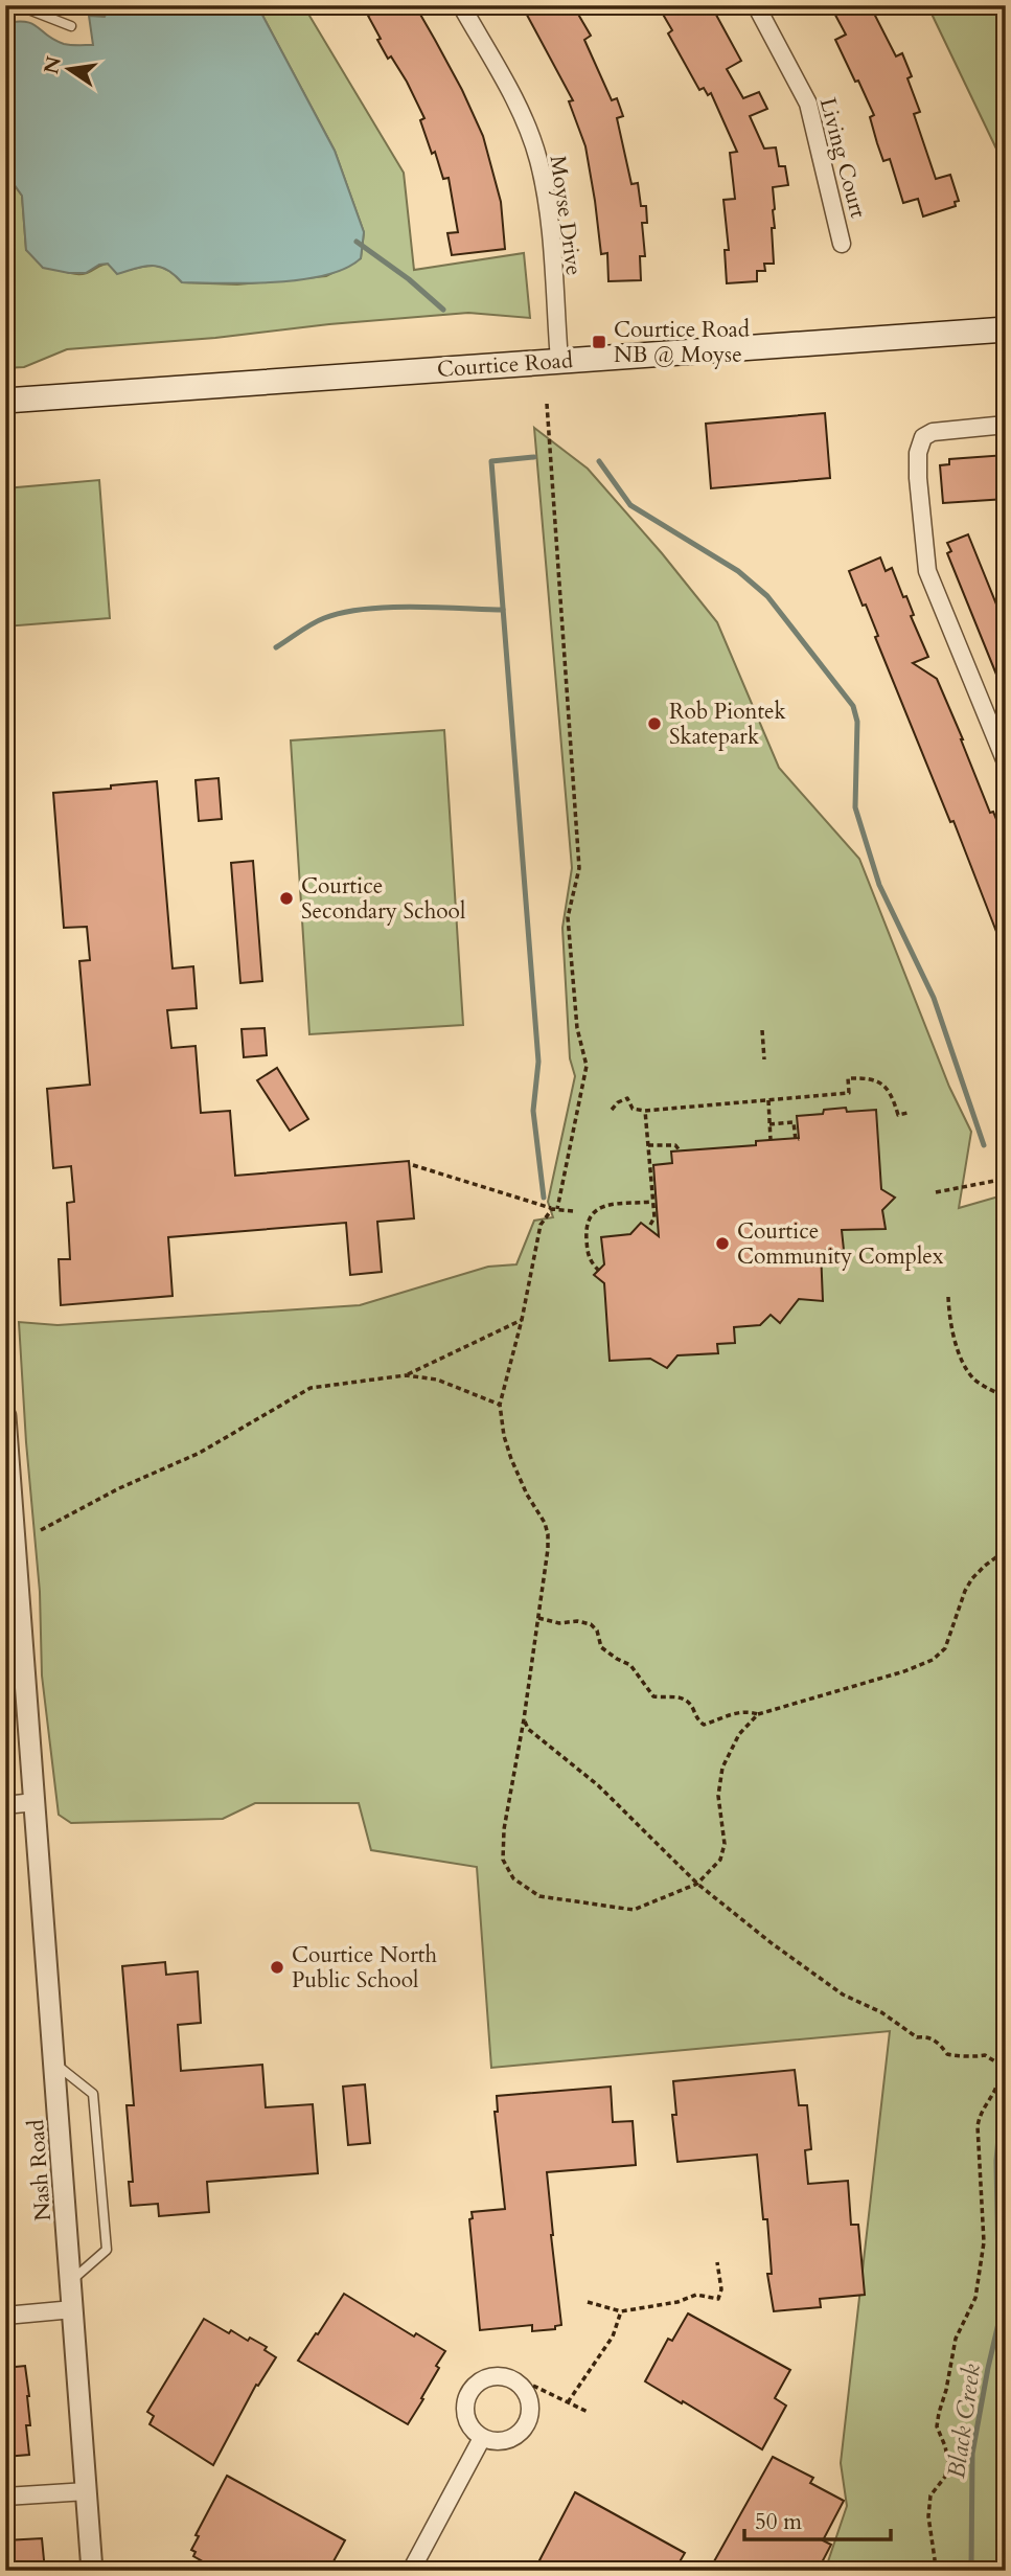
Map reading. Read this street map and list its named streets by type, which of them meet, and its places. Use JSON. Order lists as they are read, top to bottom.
{
  "streets": {
    "main road": ["Courtice Road"],
    "street": ["Living Court", "Moyse Drive", "Nash Road"]
  },
  "crossings": [
    ["Moyse Drive", "Courtice Road"]
  ],
  "water": ["Black Creek"],
  "places": {
    "transit": ["Courtice Road NB @ Moyse"],
    "other": [
      "Rob Piontek Skatepark",
      "Courtice Secondary School",
      "Courtice Community Complex",
      "Courtice North Public School"
    ]
  },
  "scale_bar": "50 m",
  "north": "left"
}
